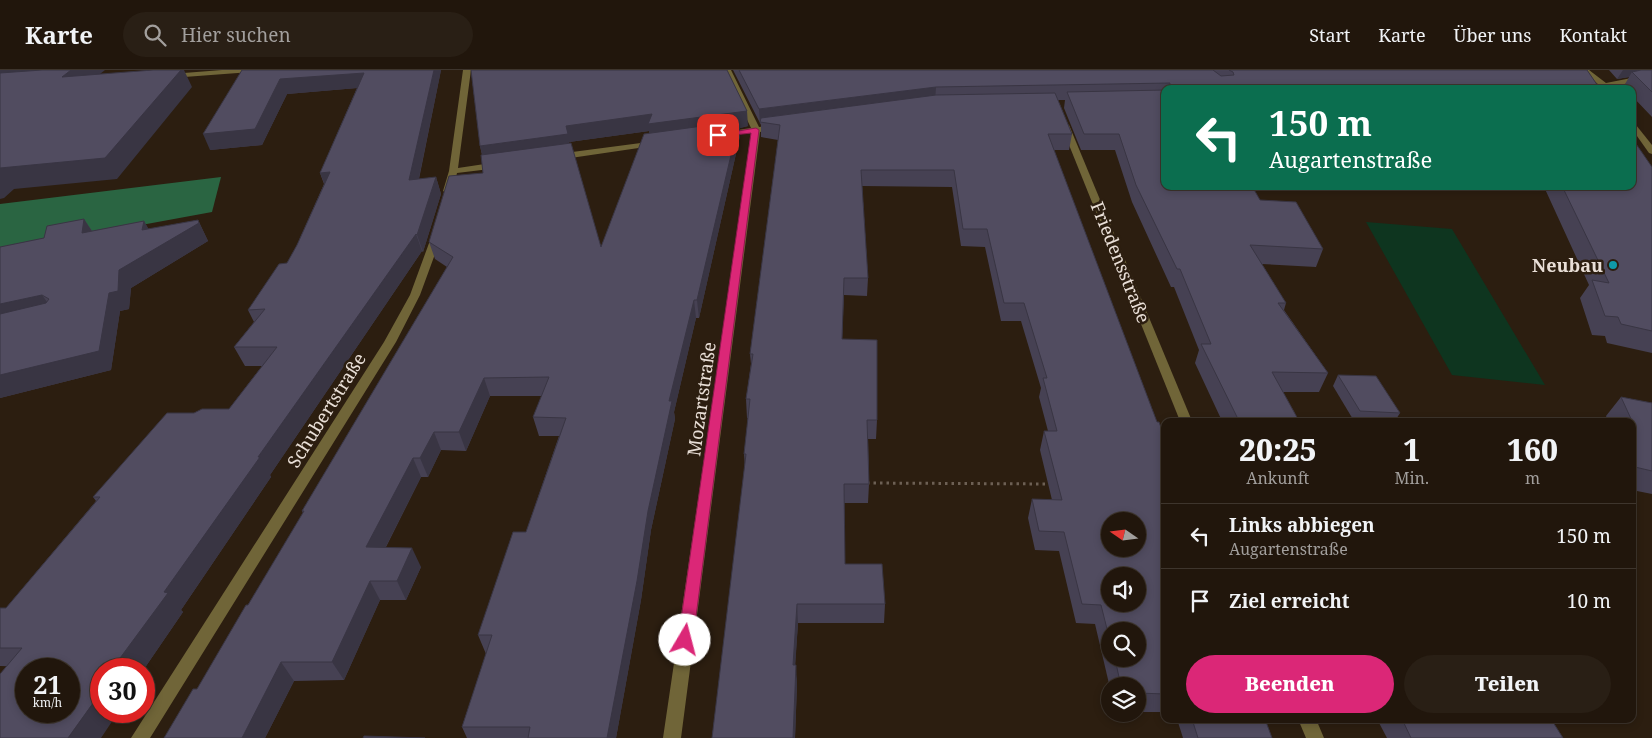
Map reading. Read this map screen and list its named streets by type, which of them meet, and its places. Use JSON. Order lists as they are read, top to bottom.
{
  "streets": {
    "street": ["Friedensstraße", "Mozartstraße", "Schubertstraße"]
  },
  "places": ["Neubau"],
  "north": "left",
  "page": {
    "header": "Karte",
    "search": "Hier suchen",
    "nav": [
      "Start",
      "Karte",
      "Über uns",
      "Kontakt"
    ],
    "turn": ["150 m", "Augartenstraße"],
    "eta": [
      "20:25",
      "Ankunft",
      "1",
      "Min.",
      "160",
      "m"
    ],
    "list": [
      {
        "name": "Links abbiegen",
        "note": "Augartenstraße",
        "value": "150 m"
      },
      {
        "name": "Ziel erreicht",
        "value": "10 m"
      }
    ],
    "buttons": ["Beenden", "Teilen"],
    "speed": "21 km/h",
    "limit": "30"
  }
}
